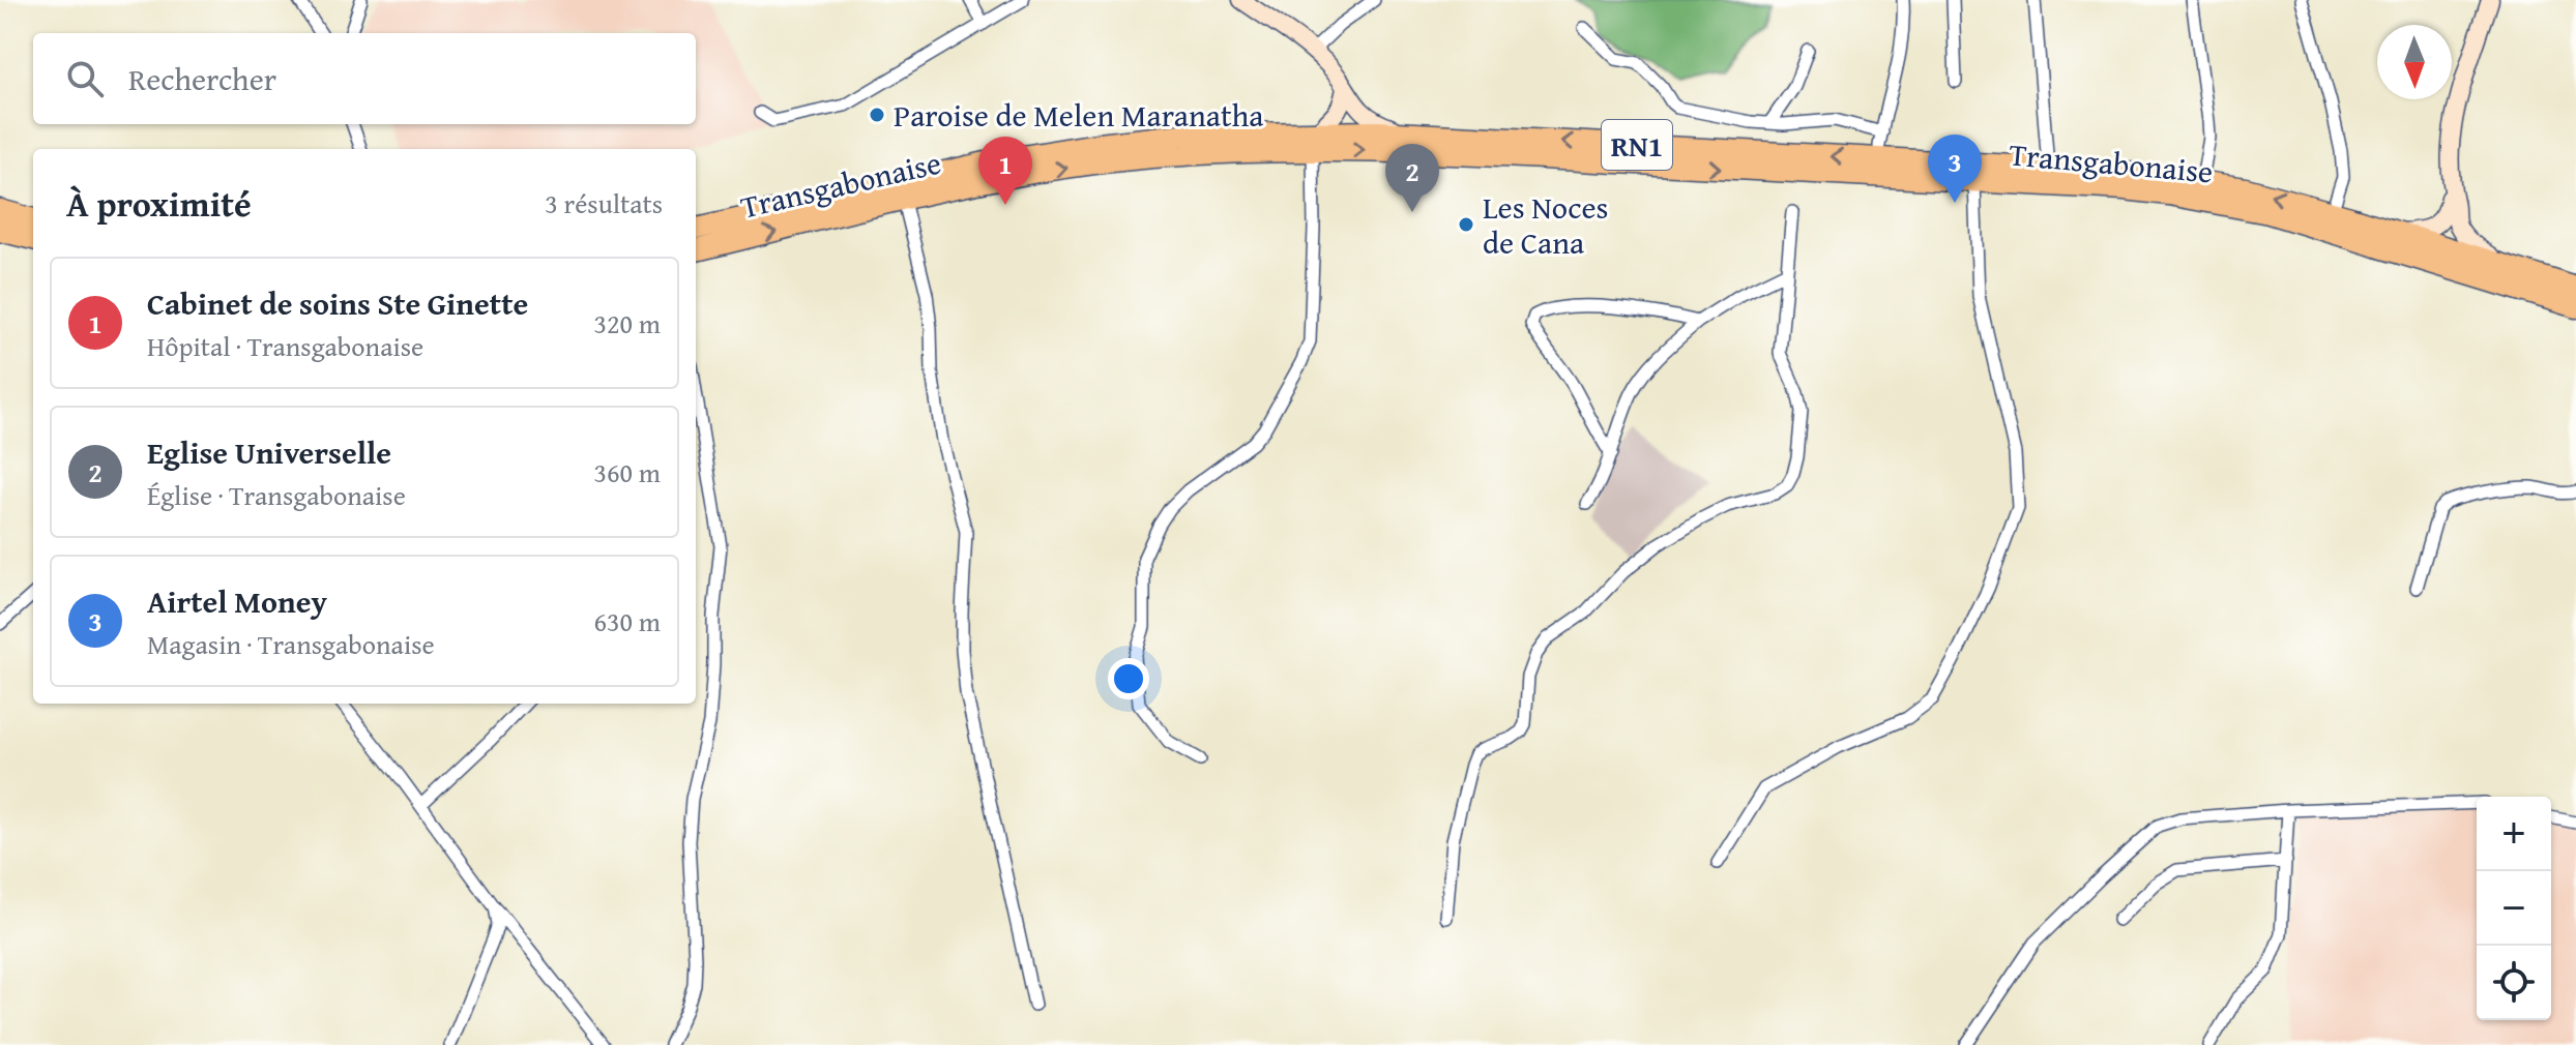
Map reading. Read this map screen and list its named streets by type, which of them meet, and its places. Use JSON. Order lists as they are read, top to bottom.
{
  "streets": {
    "highway": ["RN1", "Transgabonaise"]
  },
  "places": ["Paroise de Melen Maranatha", "Les Noces de Cana"],
  "north": "bottom",
  "page": {
    "search": "Rechercher",
    "pins": ["3", "1", "2"],
    "heading": ["À proximité", "3 résultats"],
    "list": [
      {
        "mark": "1",
        "name": "Cabinet de soins Ste Ginette",
        "note": "Hôpital · Transgabonaise",
        "value": "320 m"
      },
      {
        "mark": "2",
        "name": "Eglise Universelle",
        "note": "Église · Transgabonaise",
        "value": "360 m"
      },
      {
        "mark": "3",
        "name": "Airtel Money",
        "note": "Magasin · Transgabonaise",
        "value": "630 m"
      }
    ],
    "map_buttons": ["+", "−"]
  }
}
